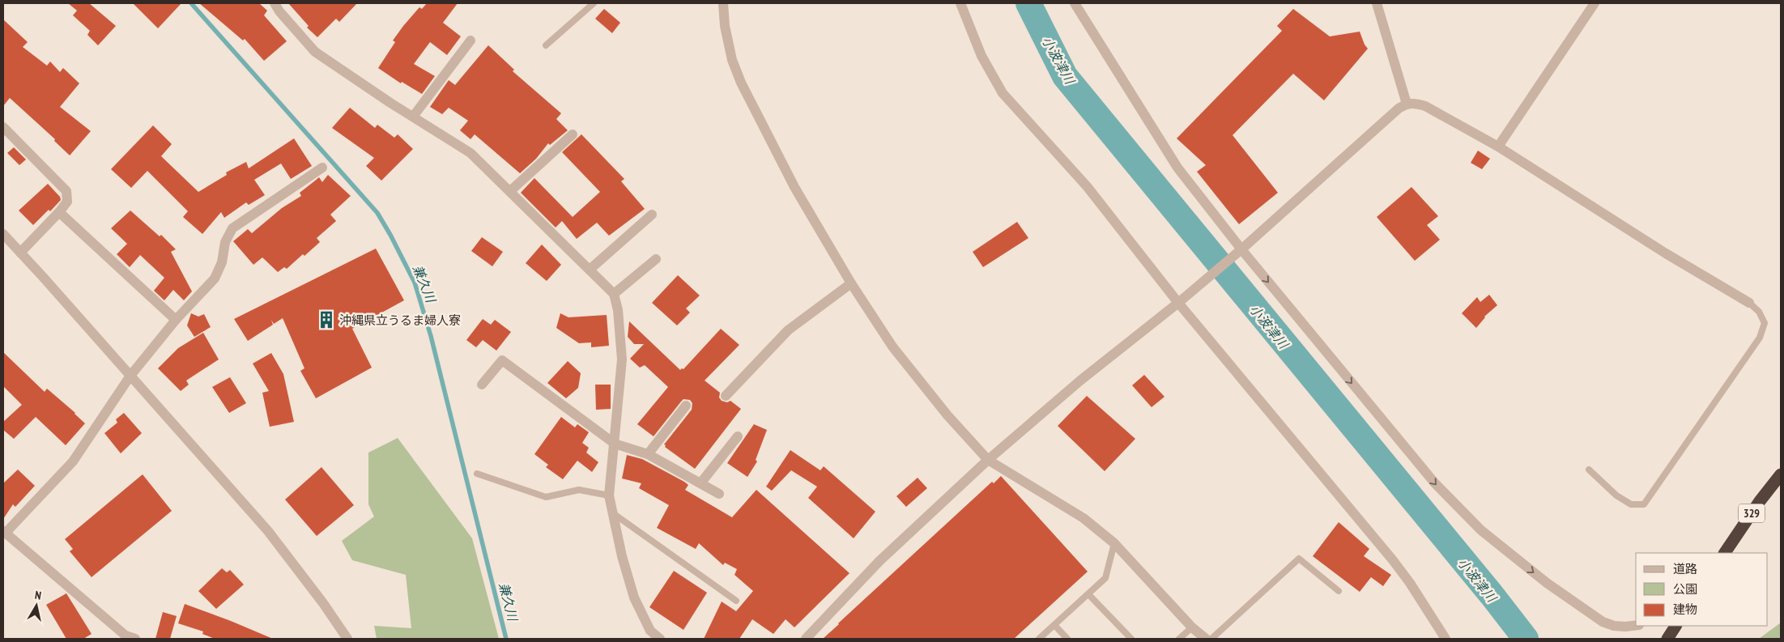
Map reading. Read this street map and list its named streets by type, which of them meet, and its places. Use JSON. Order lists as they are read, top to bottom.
{
  "streets": {
    "highway": ["329"]
  },
  "water": ["小波津川", "兼久川"],
  "places": {
    "building": ["沖縄県立うるま婦人寮"]
  },
  "legend": ["道路", "公園", "建物"],
  "north": "top"
}
